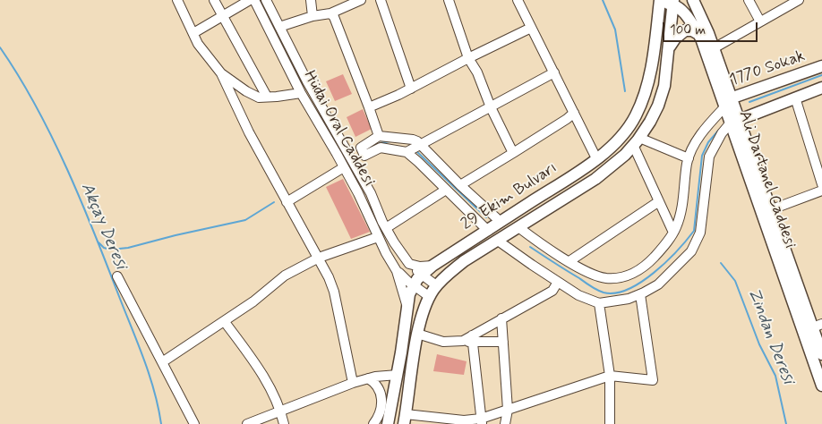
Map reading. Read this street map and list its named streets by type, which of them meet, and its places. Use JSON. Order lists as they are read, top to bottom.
{
  "streets": {
    "main road": ["1770 Sokak", "Ali Dartanel Caddesi", "29 Ekim Bulvarı"],
    "street": ["Hüdai Oral Caddesi"]
  },
  "crossings": [
    ["1770 Sokak", "Ali Dartanel Caddesi"],
    ["Hüdai Oral Caddesi", "29 Ekim Bulvarı"],
    ["Ali Dartanel Caddesi", "29 Ekim Bulvarı"]
  ],
  "water": ["Akçay Deresi", "Zindan Deresi"],
  "scale_bar": "100 m"
}
